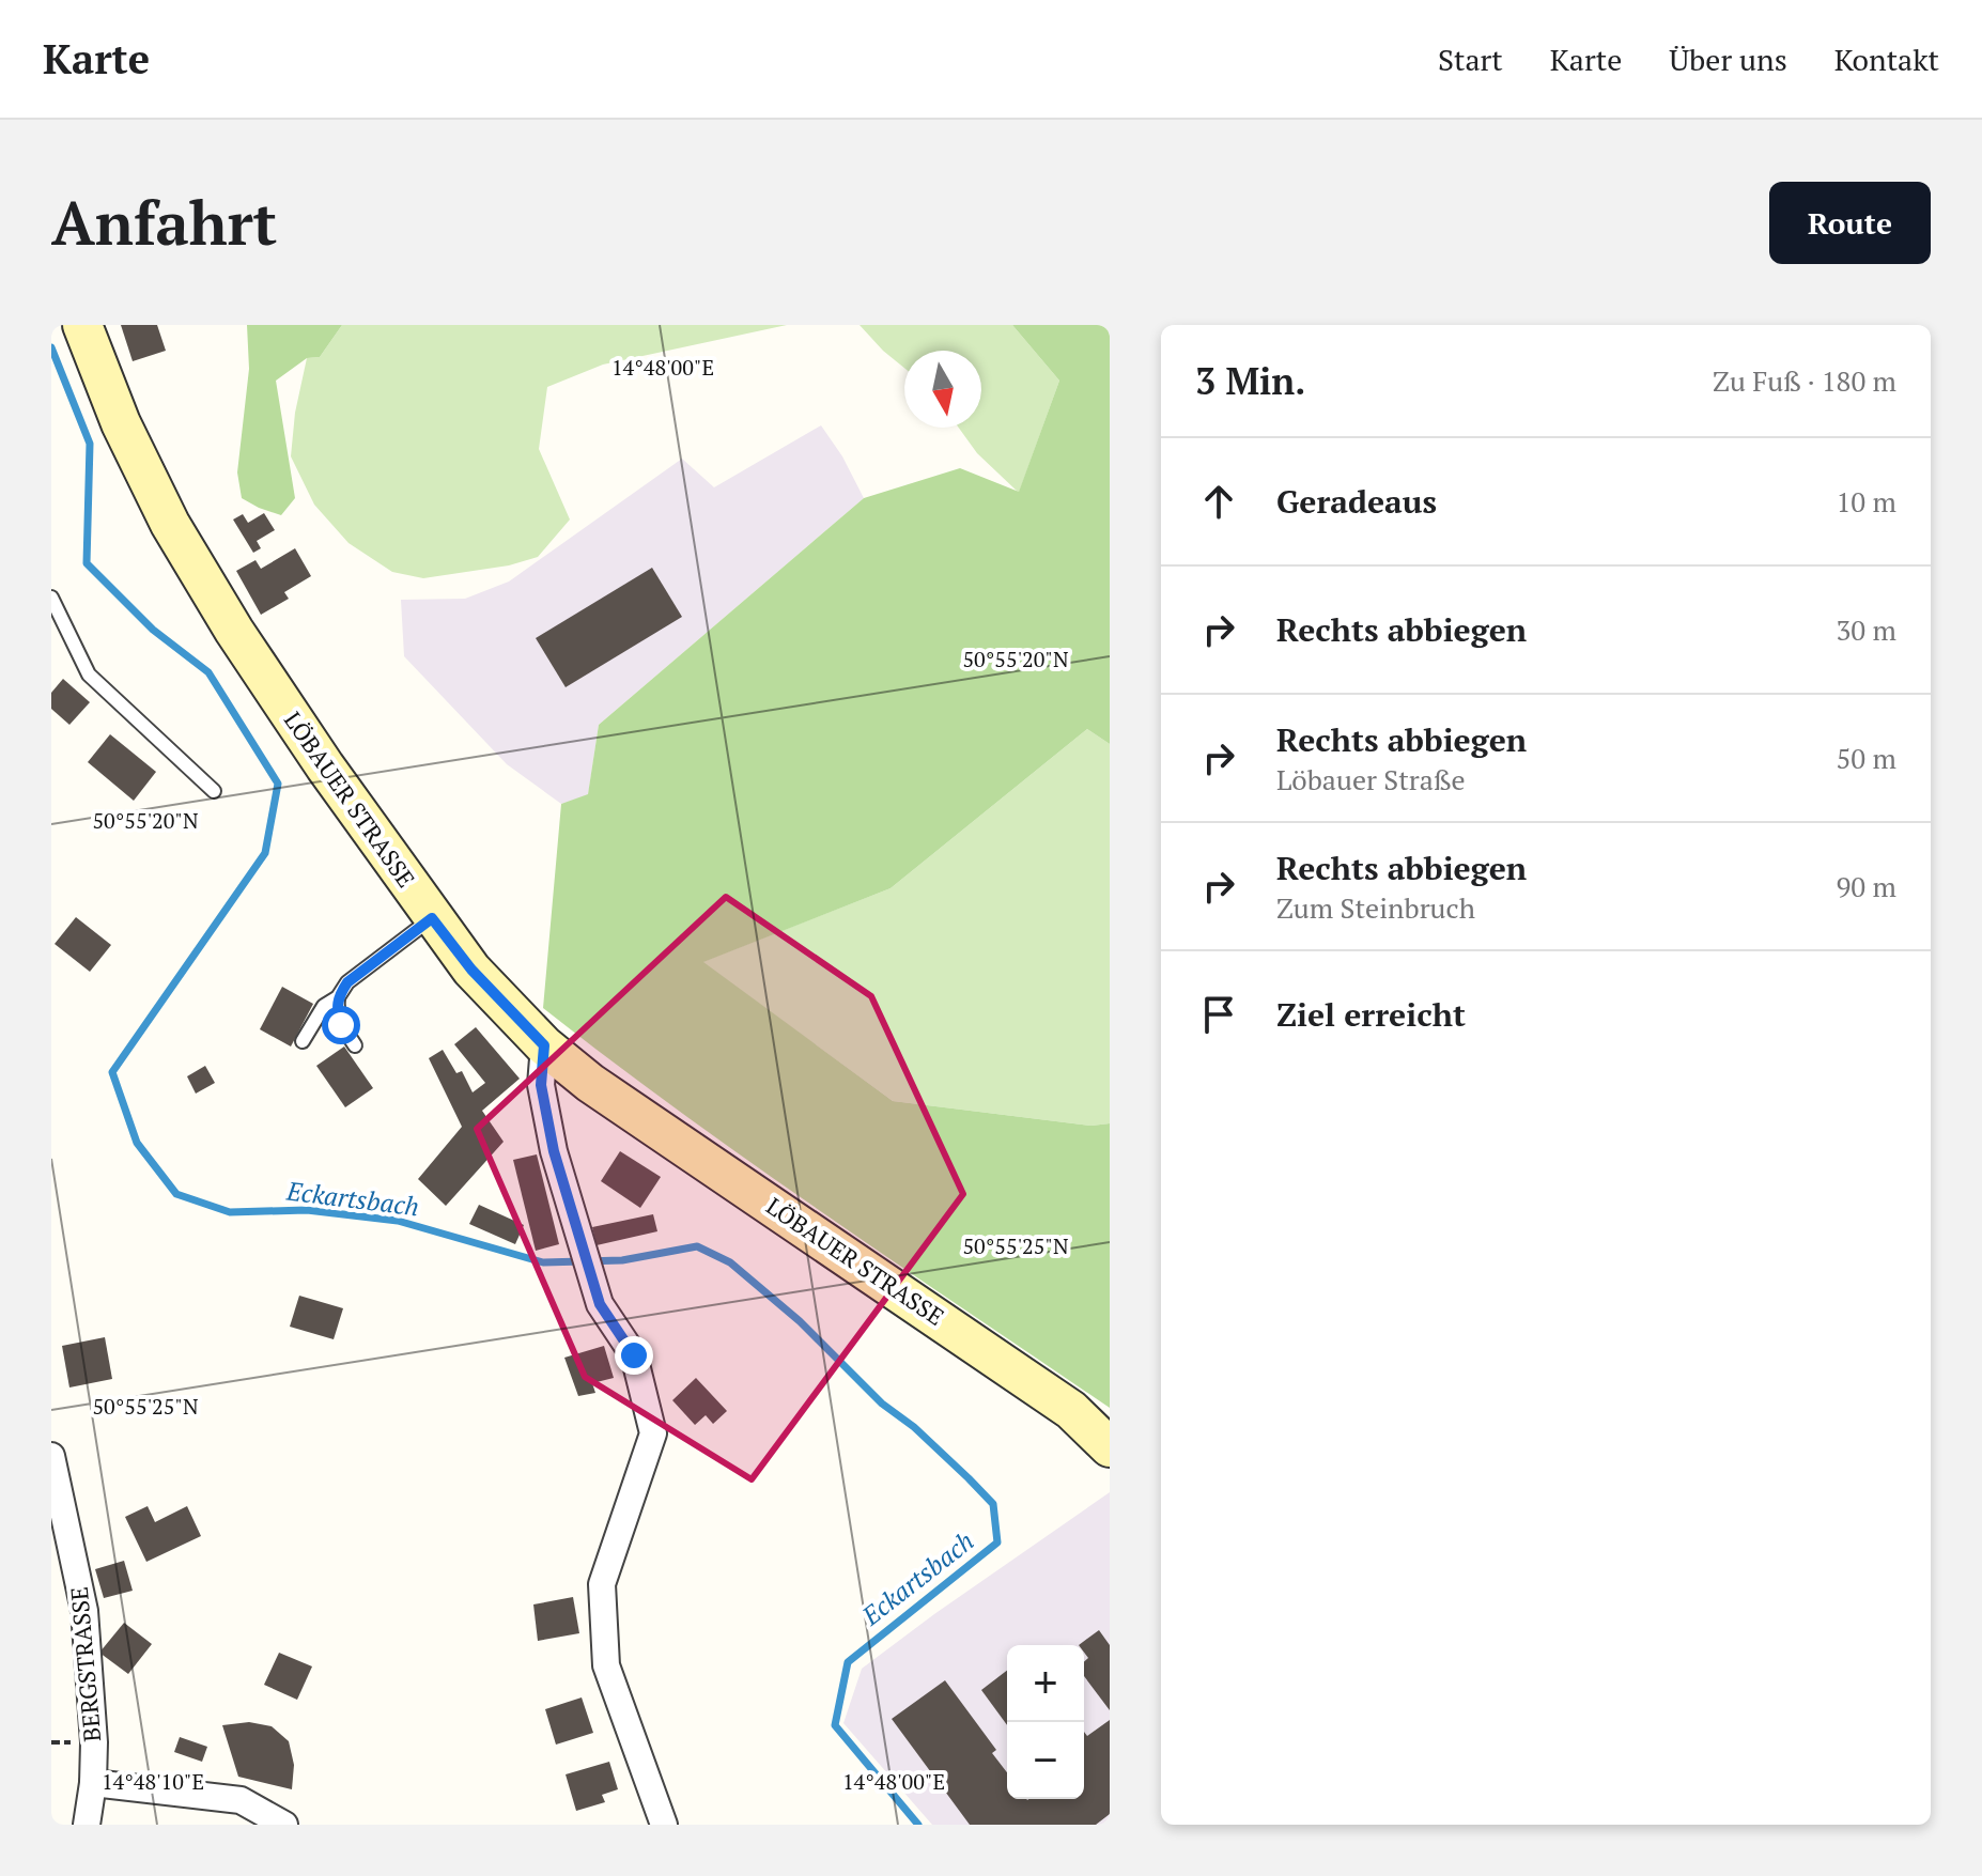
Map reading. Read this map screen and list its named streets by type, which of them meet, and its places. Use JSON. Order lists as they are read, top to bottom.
{
  "streets": {
    "main road": ["LÖBAUER STRASSE"],
    "street": ["BERGSTRASSE"]
  },
  "water": ["Eckartsbach"],
  "north": "bottom",
  "page": {
    "header": "Karte",
    "nav": [
      "Start",
      "Karte",
      "Über uns",
      "Kontakt"
    ],
    "buttons": "Route",
    "title": "Anfahrt",
    "heading": ["3 Min.", "Zu Fuß · 180 m"],
    "list": [
      ["Geradeaus", "10 m"],
      ["Rechts abbiegen", "30 m"],
      ["Rechts abbiegen", "Löbauer Straße", "50 m"],
      ["Rechts abbiegen", "Zum Steinbruch", "90 m"],
      "Ziel erreicht"
    ],
    "map_buttons": ["+", "−"]
  },
  "coordinates": [
    "14°48'00\"E",
    "50°55'20\"N",
    "50°55'25\"N",
    "14°48'10\"E"
  ]
}
